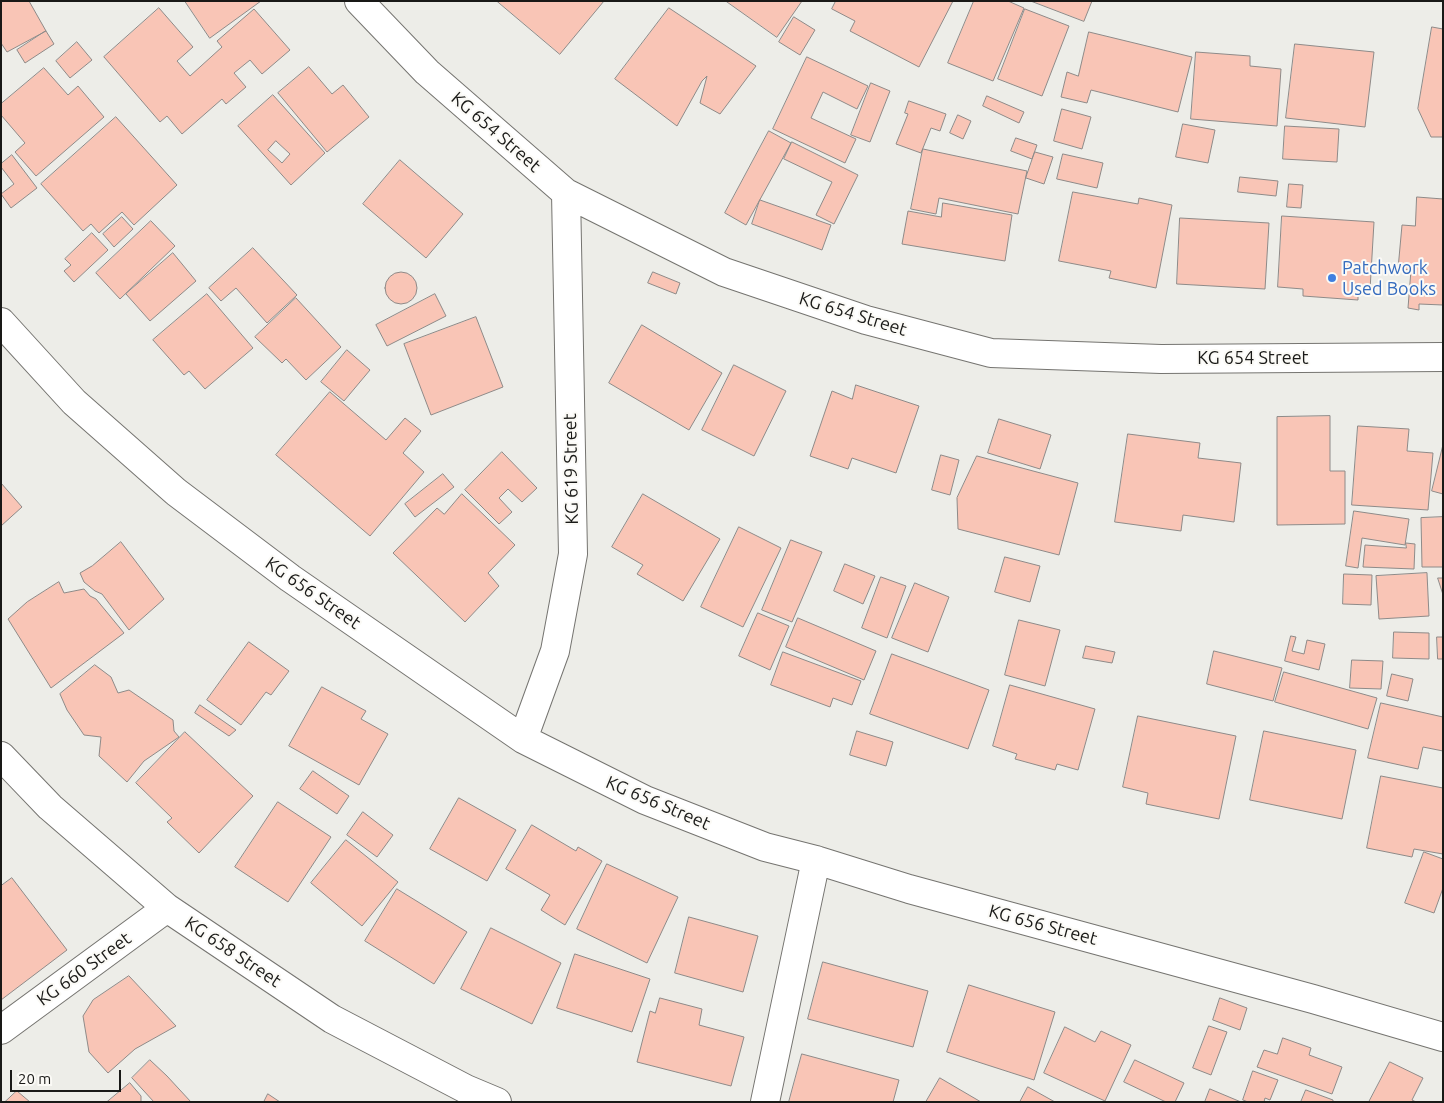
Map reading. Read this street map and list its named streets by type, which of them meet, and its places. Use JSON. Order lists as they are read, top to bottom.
{
  "streets": {
    "street": [
      "KG 654 Street",
      "KG 619 Street",
      "KG 656 Street",
      "KG 658 Street",
      "KG 660 Street"
    ]
  },
  "crossings": [
    ["KG 654 Street", "KG 619 Street"],
    ["KG 619 Street", "KG 656 Street"],
    ["KG 658 Street", "KG 660 Street"]
  ],
  "places": ["Patchwork Used Books"],
  "scale_bar": "20 m"
}
